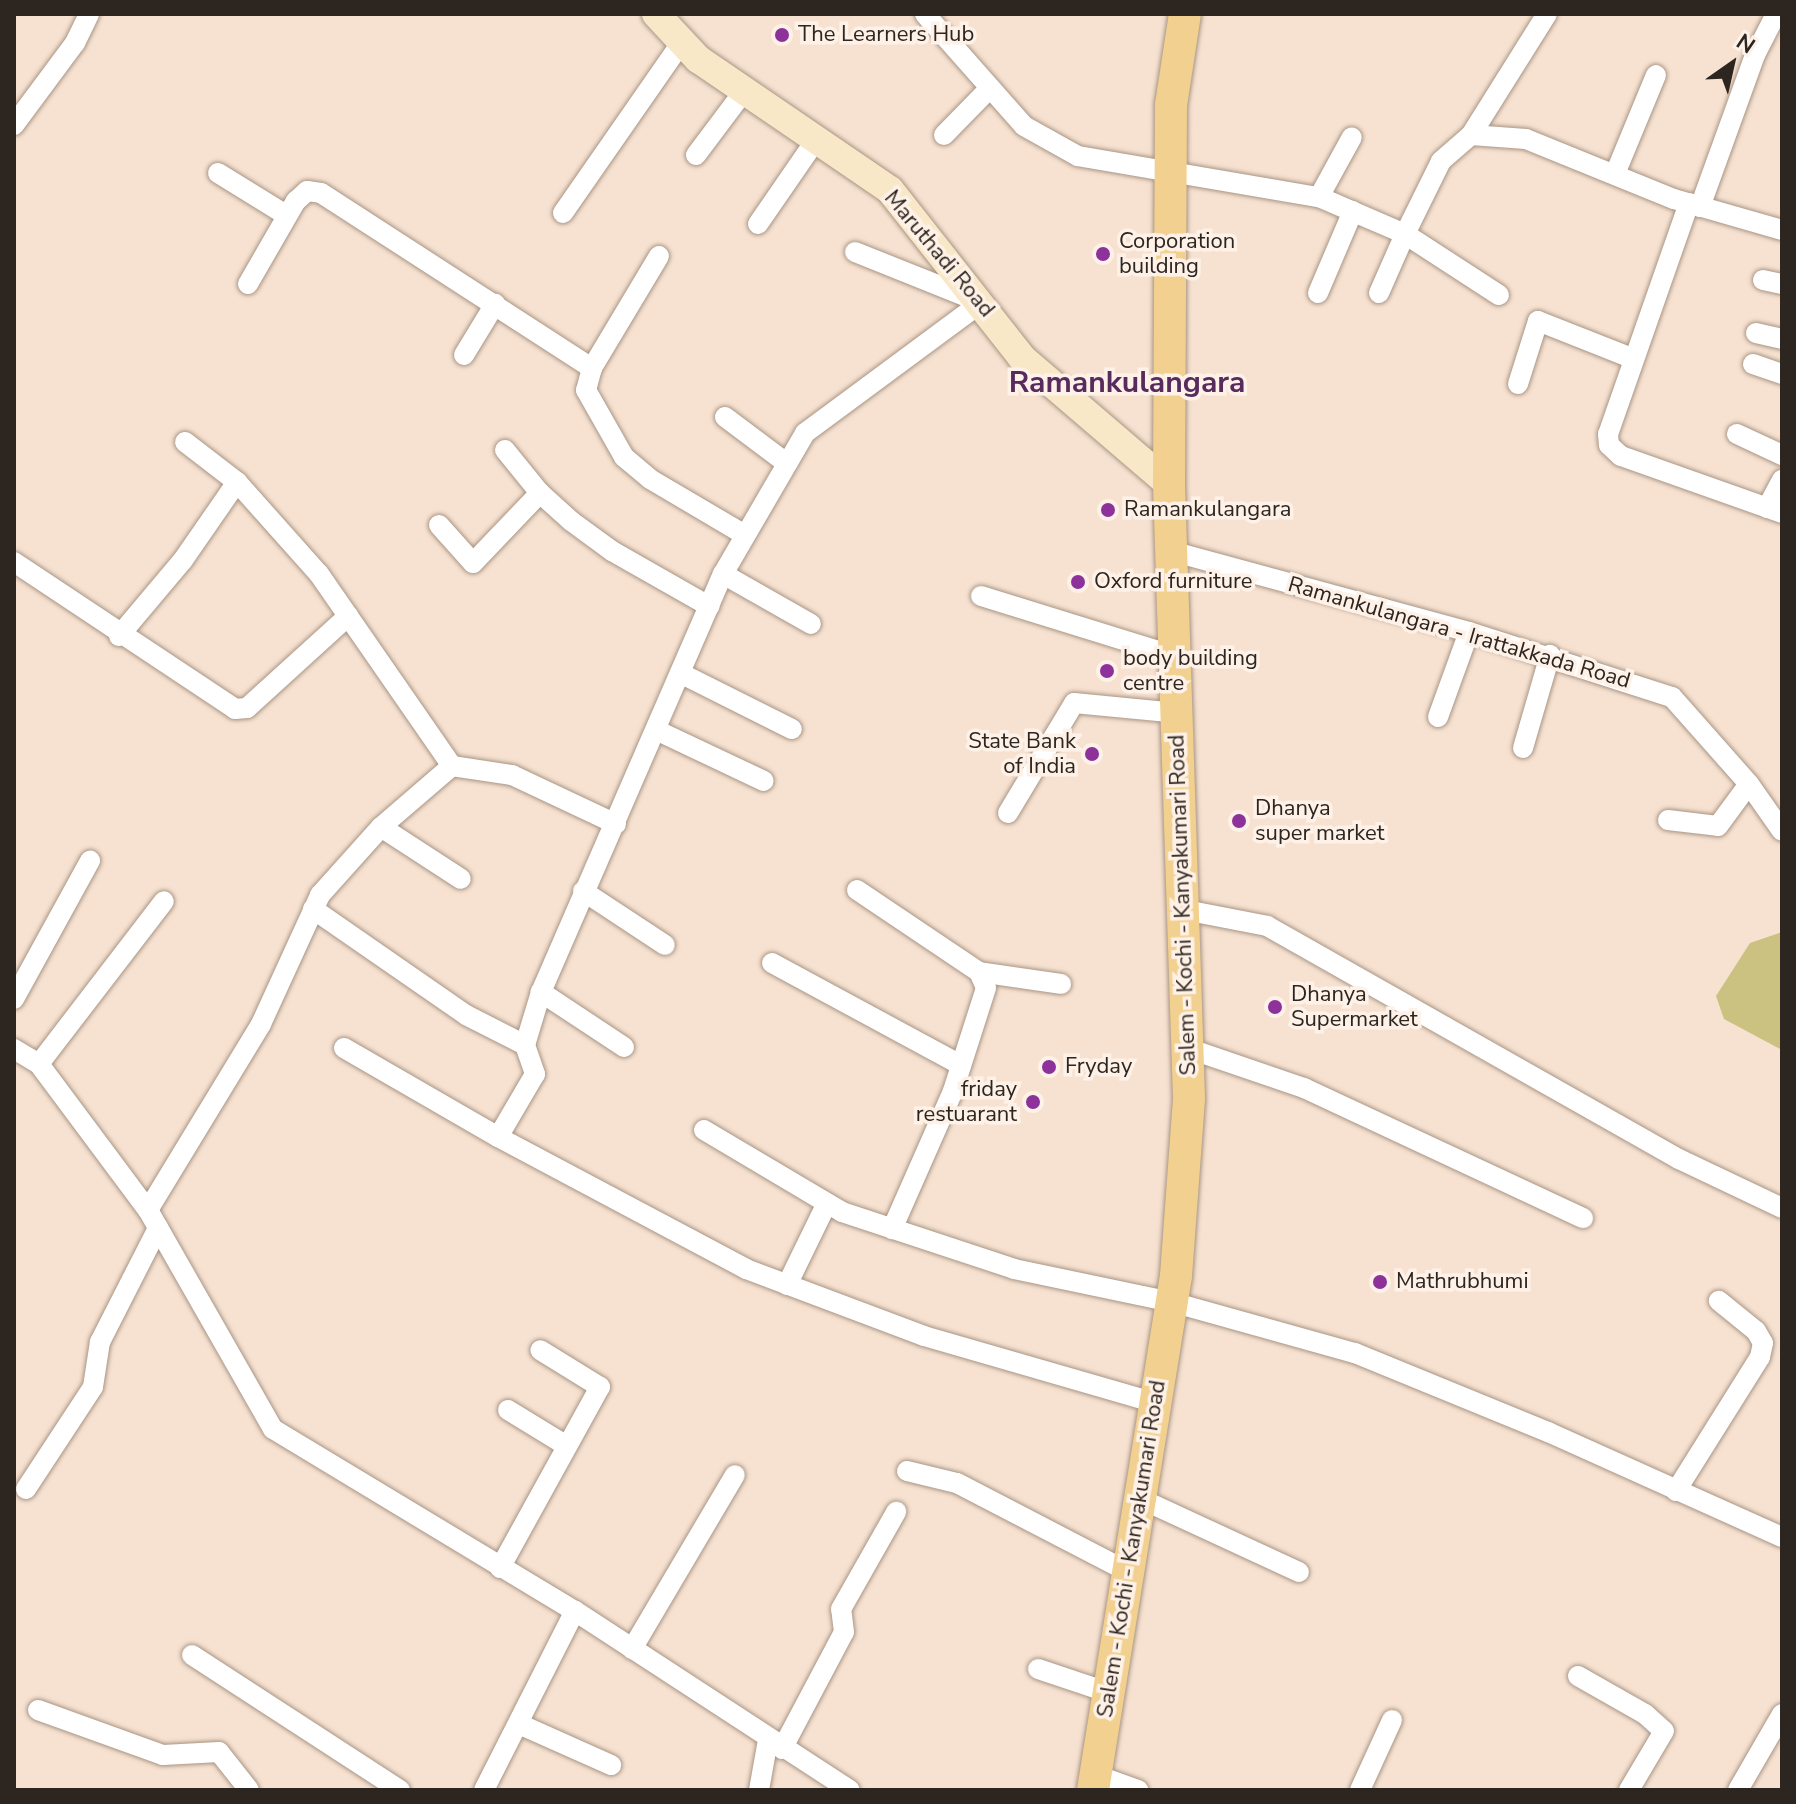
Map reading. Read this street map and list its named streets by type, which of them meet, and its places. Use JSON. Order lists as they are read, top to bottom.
{
  "streets": {
    "main road": ["Maruthadi Road", "Salem - Kochi - Kanyakumari Road"],
    "street": ["Ramankulangara - Irattakkada Road"]
  },
  "crossings": [
    ["Maruthadi Road", "Salem - Kochi - Kanyakumari Road"],
    ["Ramankulangara - Irattakkada Road", "Salem - Kochi - Kanyakumari Road"]
  ],
  "districts": ["Ramankulangara"],
  "places": [
    "The Learners Hub",
    "Corporation building",
    "Ramankulangara",
    "Oxford furniture",
    "body building centre",
    "State Bank of India",
    "Dhanya super market",
    "Dhanya Supermarket",
    "Fryday",
    "friday restuarant",
    "Mathrubhumi"
  ],
  "north": "top right"
}
